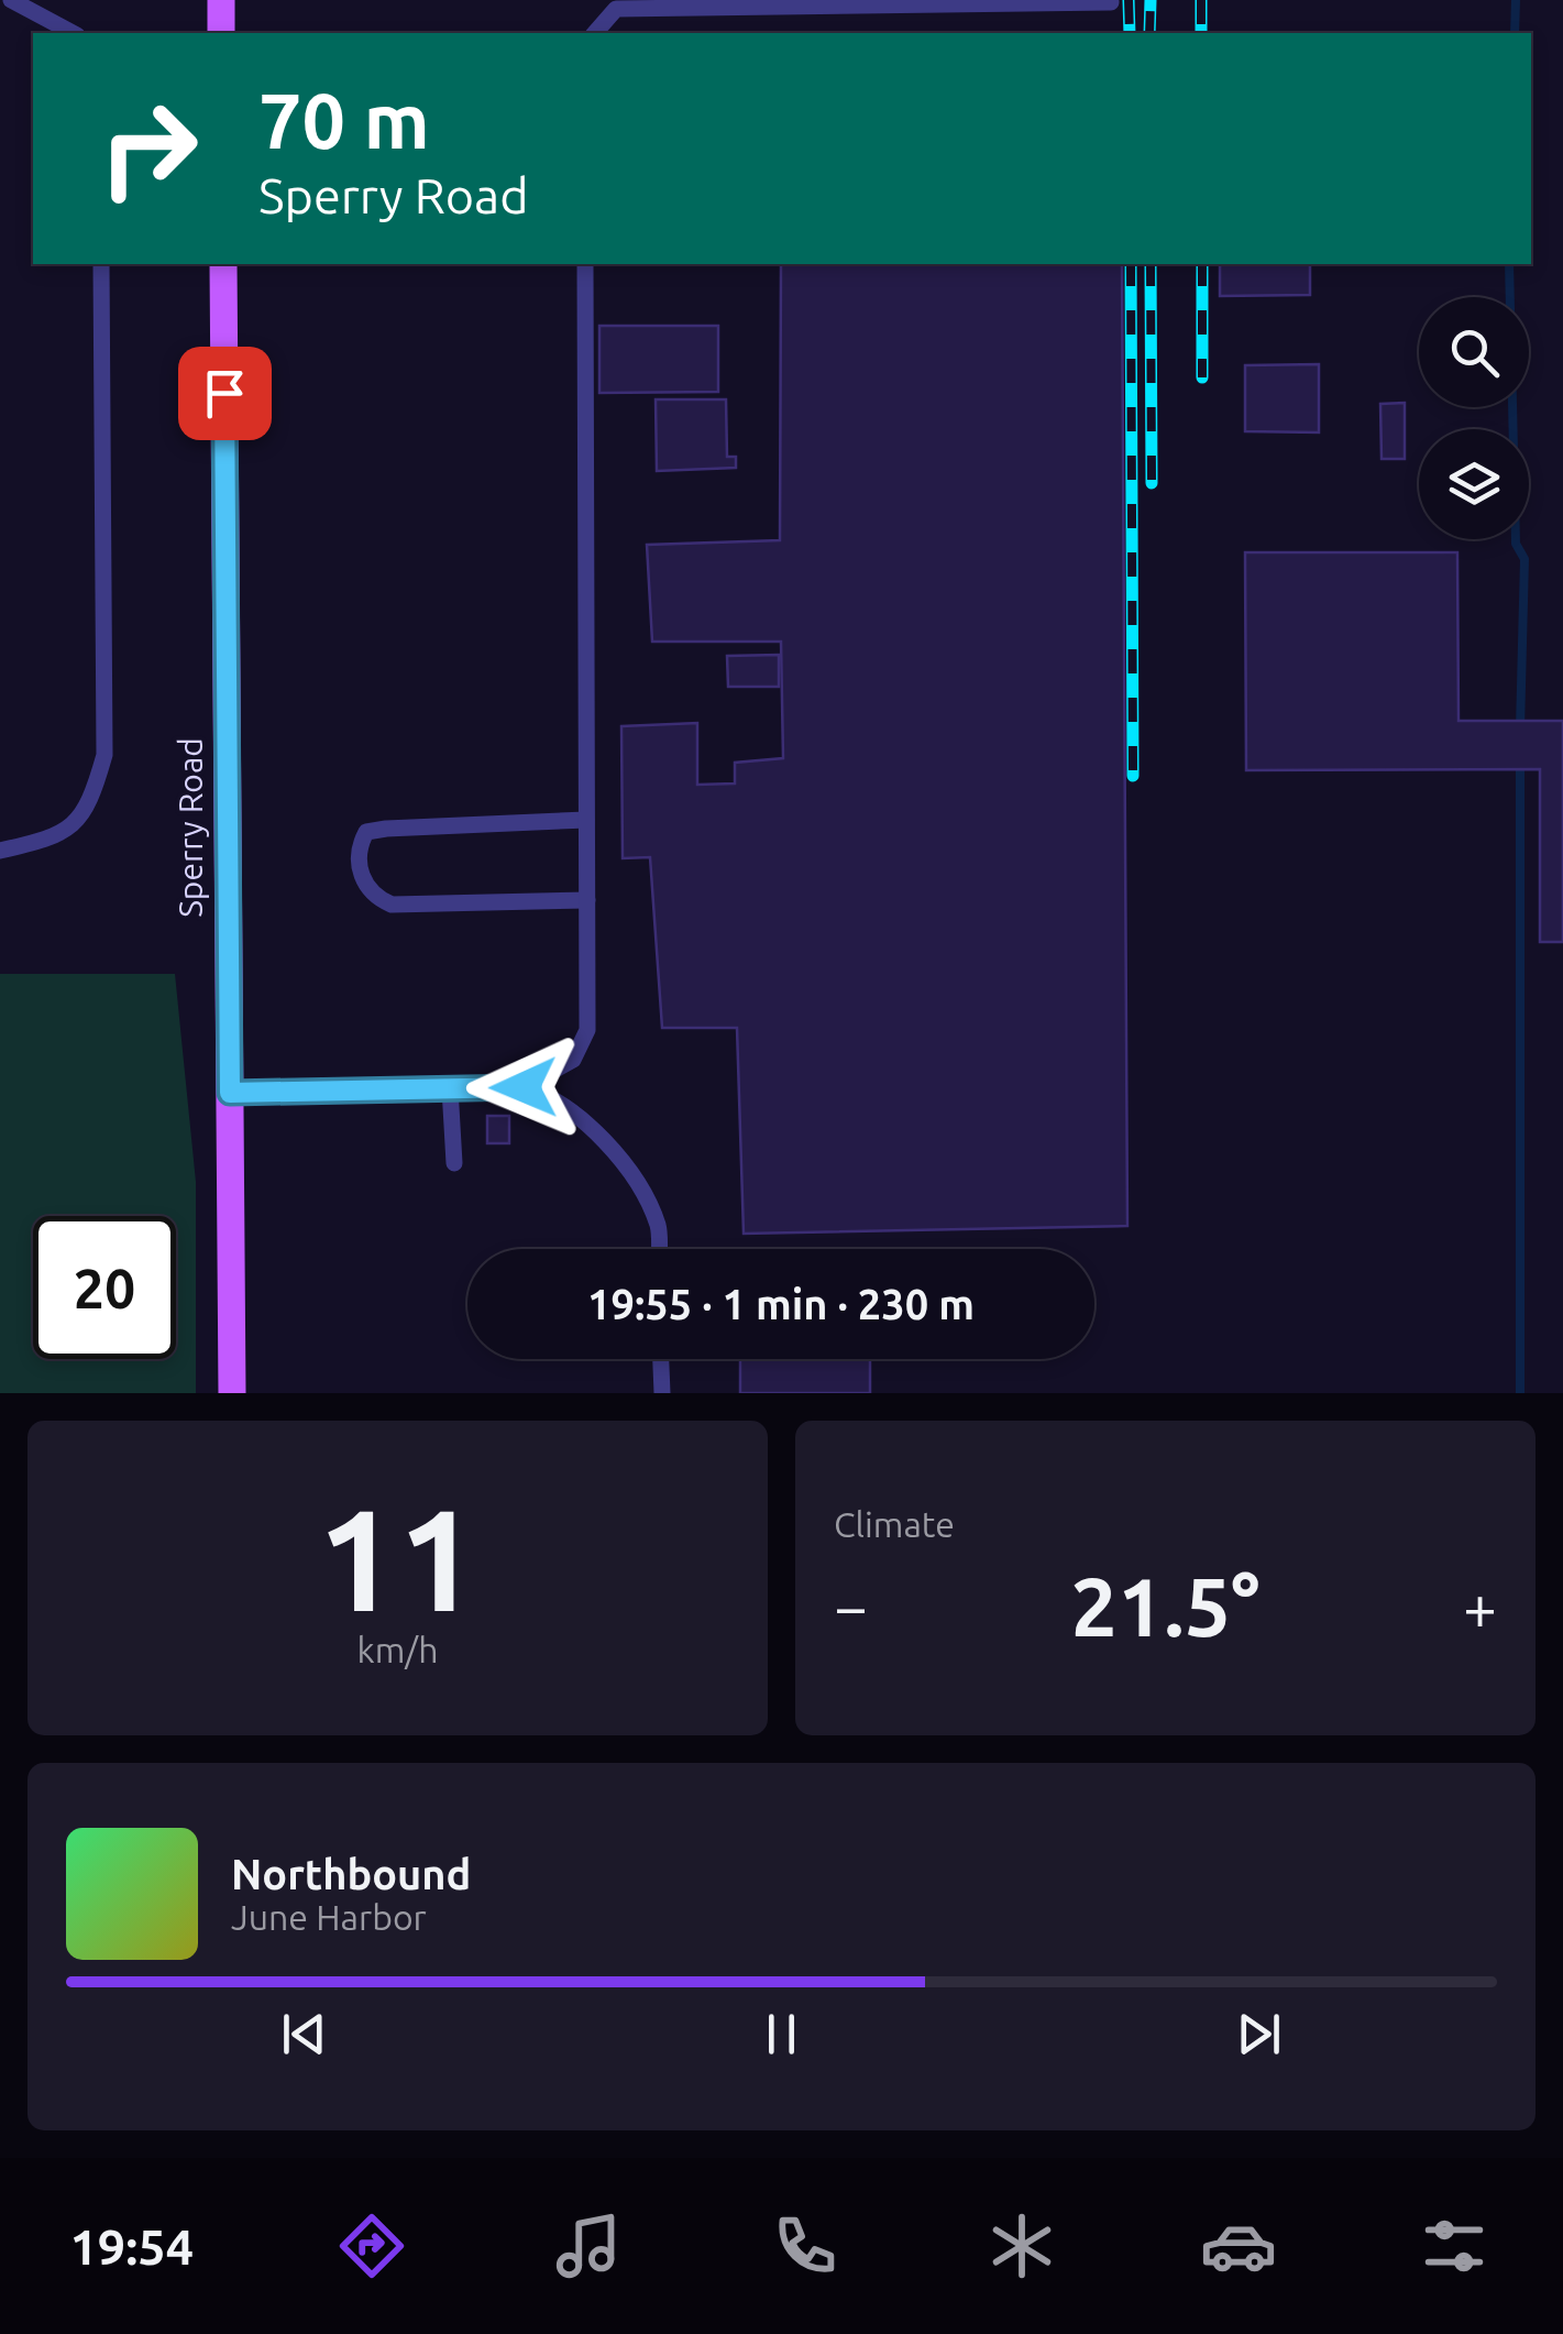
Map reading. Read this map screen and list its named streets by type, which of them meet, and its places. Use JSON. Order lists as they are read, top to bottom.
{
  "streets": {
    "main road": ["Sperry Road"]
  },
  "page": {
    "turn": ["70 m", "Sperry Road"],
    "limit": "20",
    "trip": "19:55 · 1 min · 230 m",
    "tile": [
      ["11", "km/h"],
      "Climate"
    ],
    "heat": ["−", "21.5°", "+"],
    "song": ["Northbound", "June Harbor"],
    "tabs": "19:54"
  }
}
